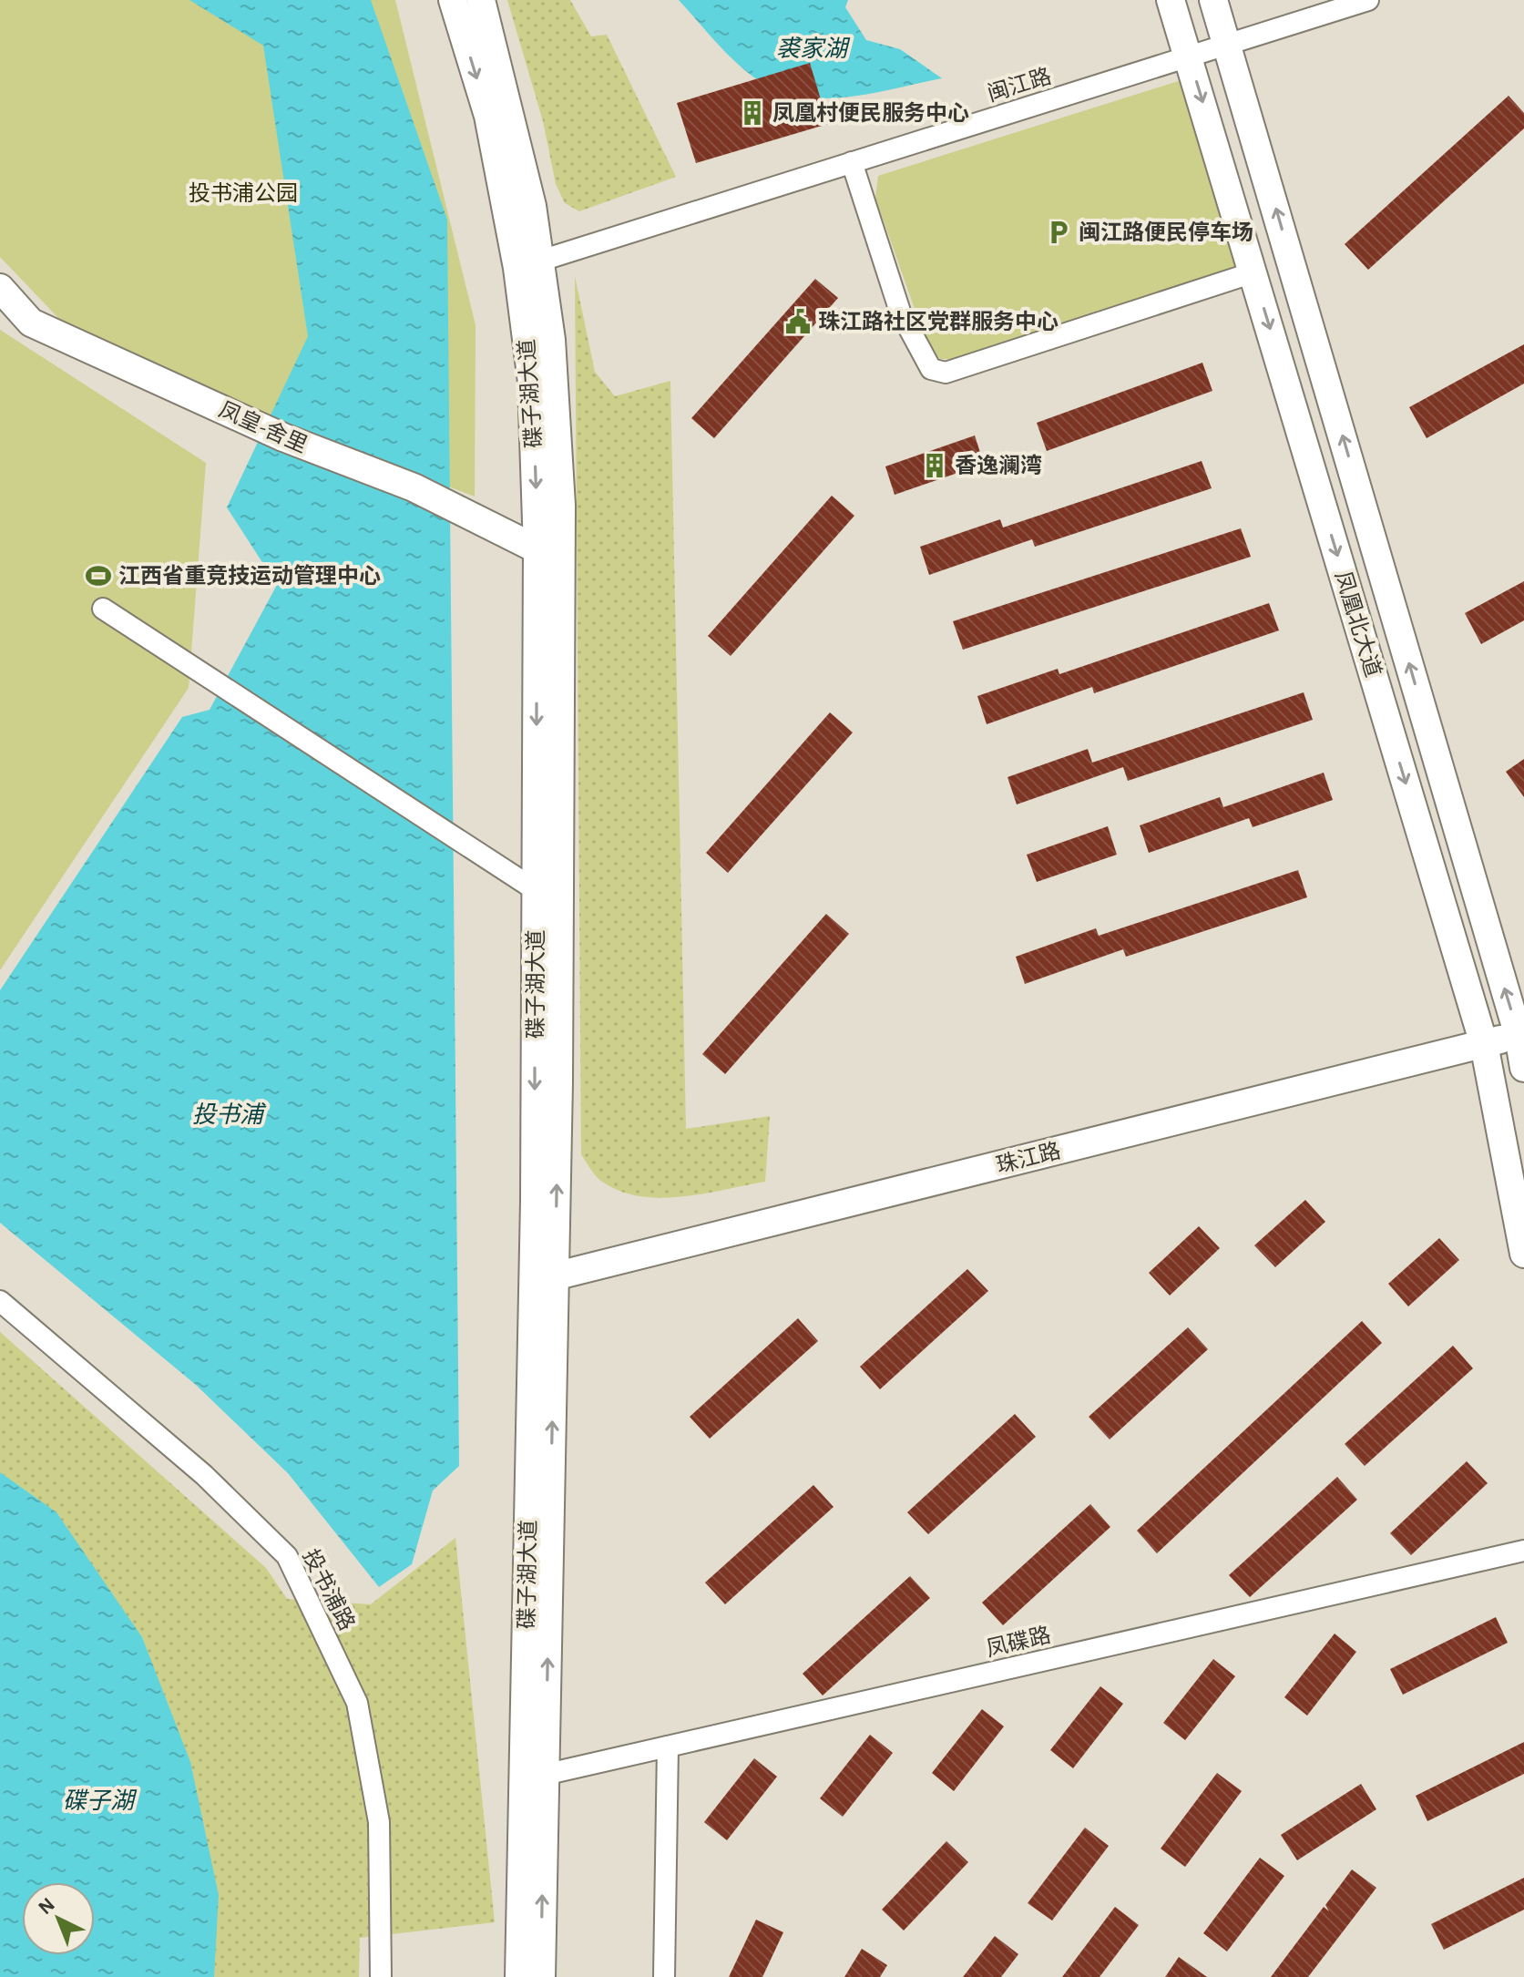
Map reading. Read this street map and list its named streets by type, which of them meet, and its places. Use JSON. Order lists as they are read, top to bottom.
{
  "streets": {
    "main road": [
      "碟子湖大道",
      "凤皇-舍里",
      "凤凰北大道",
      "珠江路"
    ],
    "street": ["闽江路", "投书浦路", "凤碟路"]
  },
  "crossings": [
    ["闽江路", "碟子湖大道"],
    ["闽江路", "凤凰北大道"],
    ["碟子湖大道", "凤皇-舍里"],
    ["碟子湖大道", "珠江路"],
    ["碟子湖大道", "凤碟路"],
    ["凤凰北大道", "珠江路"]
  ],
  "water": ["裘家湖", "投书浦", "碟子湖"],
  "parks": ["投书浦公园"],
  "places": {
    "building": ["凤凰村便民服务中心", "香逸澜湾"],
    "parking": ["闽江路便民停车场"],
    "public building": ["珠江路社区党群服务中心"],
    "sports": ["江西省重竞技运动管理中心"]
  },
  "north": "top left"
}
